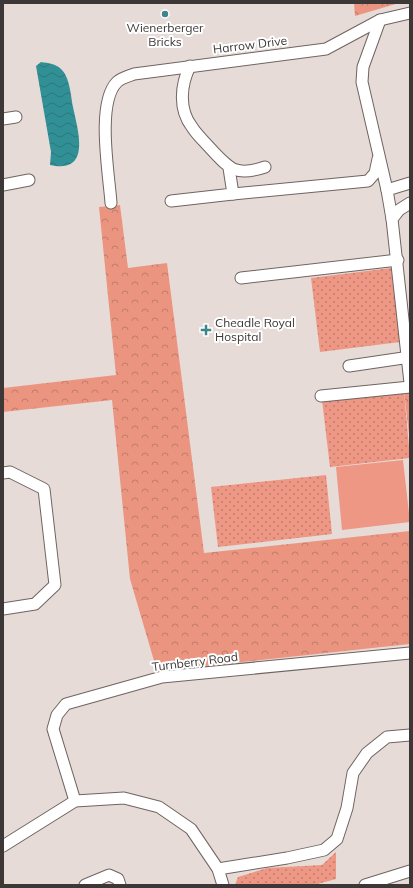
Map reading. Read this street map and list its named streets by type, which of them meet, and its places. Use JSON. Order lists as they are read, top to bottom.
{
  "streets": {
    "street": ["Harrow Drive", "Turnberry Road"]
  },
  "places": {
    "other": ["Wienerberger Bricks"],
    "health": ["Cheadle Royal Hospital"]
  }
}
